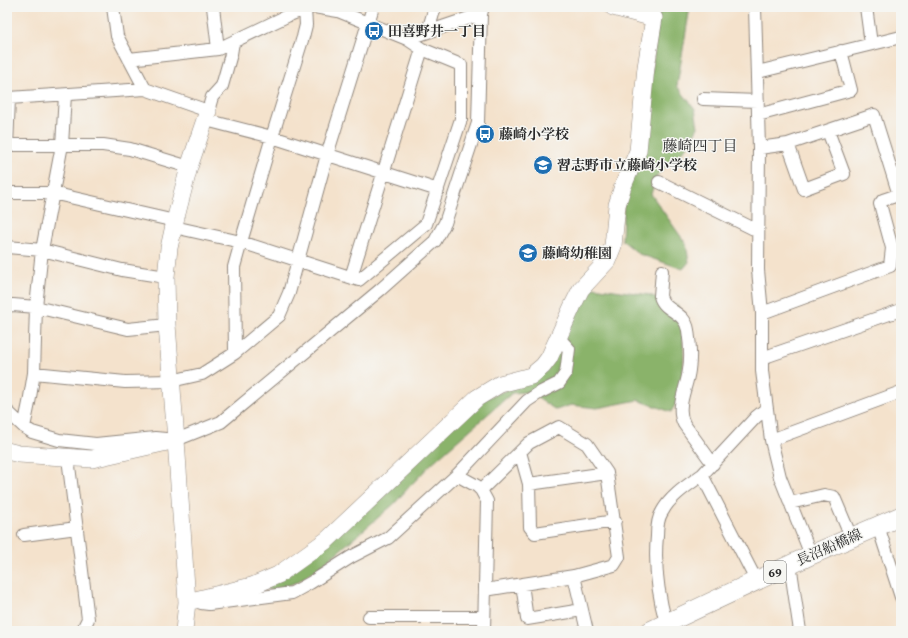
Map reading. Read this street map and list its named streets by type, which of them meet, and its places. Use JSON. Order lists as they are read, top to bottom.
{
  "streets": {
    "main road": ["長沼船橋線", "69"]
  },
  "districts": ["藤崎四丁目"],
  "places": {
    "bus stop": ["田喜野井一丁目", "藤崎小学校"],
    "school or university": ["習志野市立藤崎小学校", "藤崎幼稚園"]
  }
}
